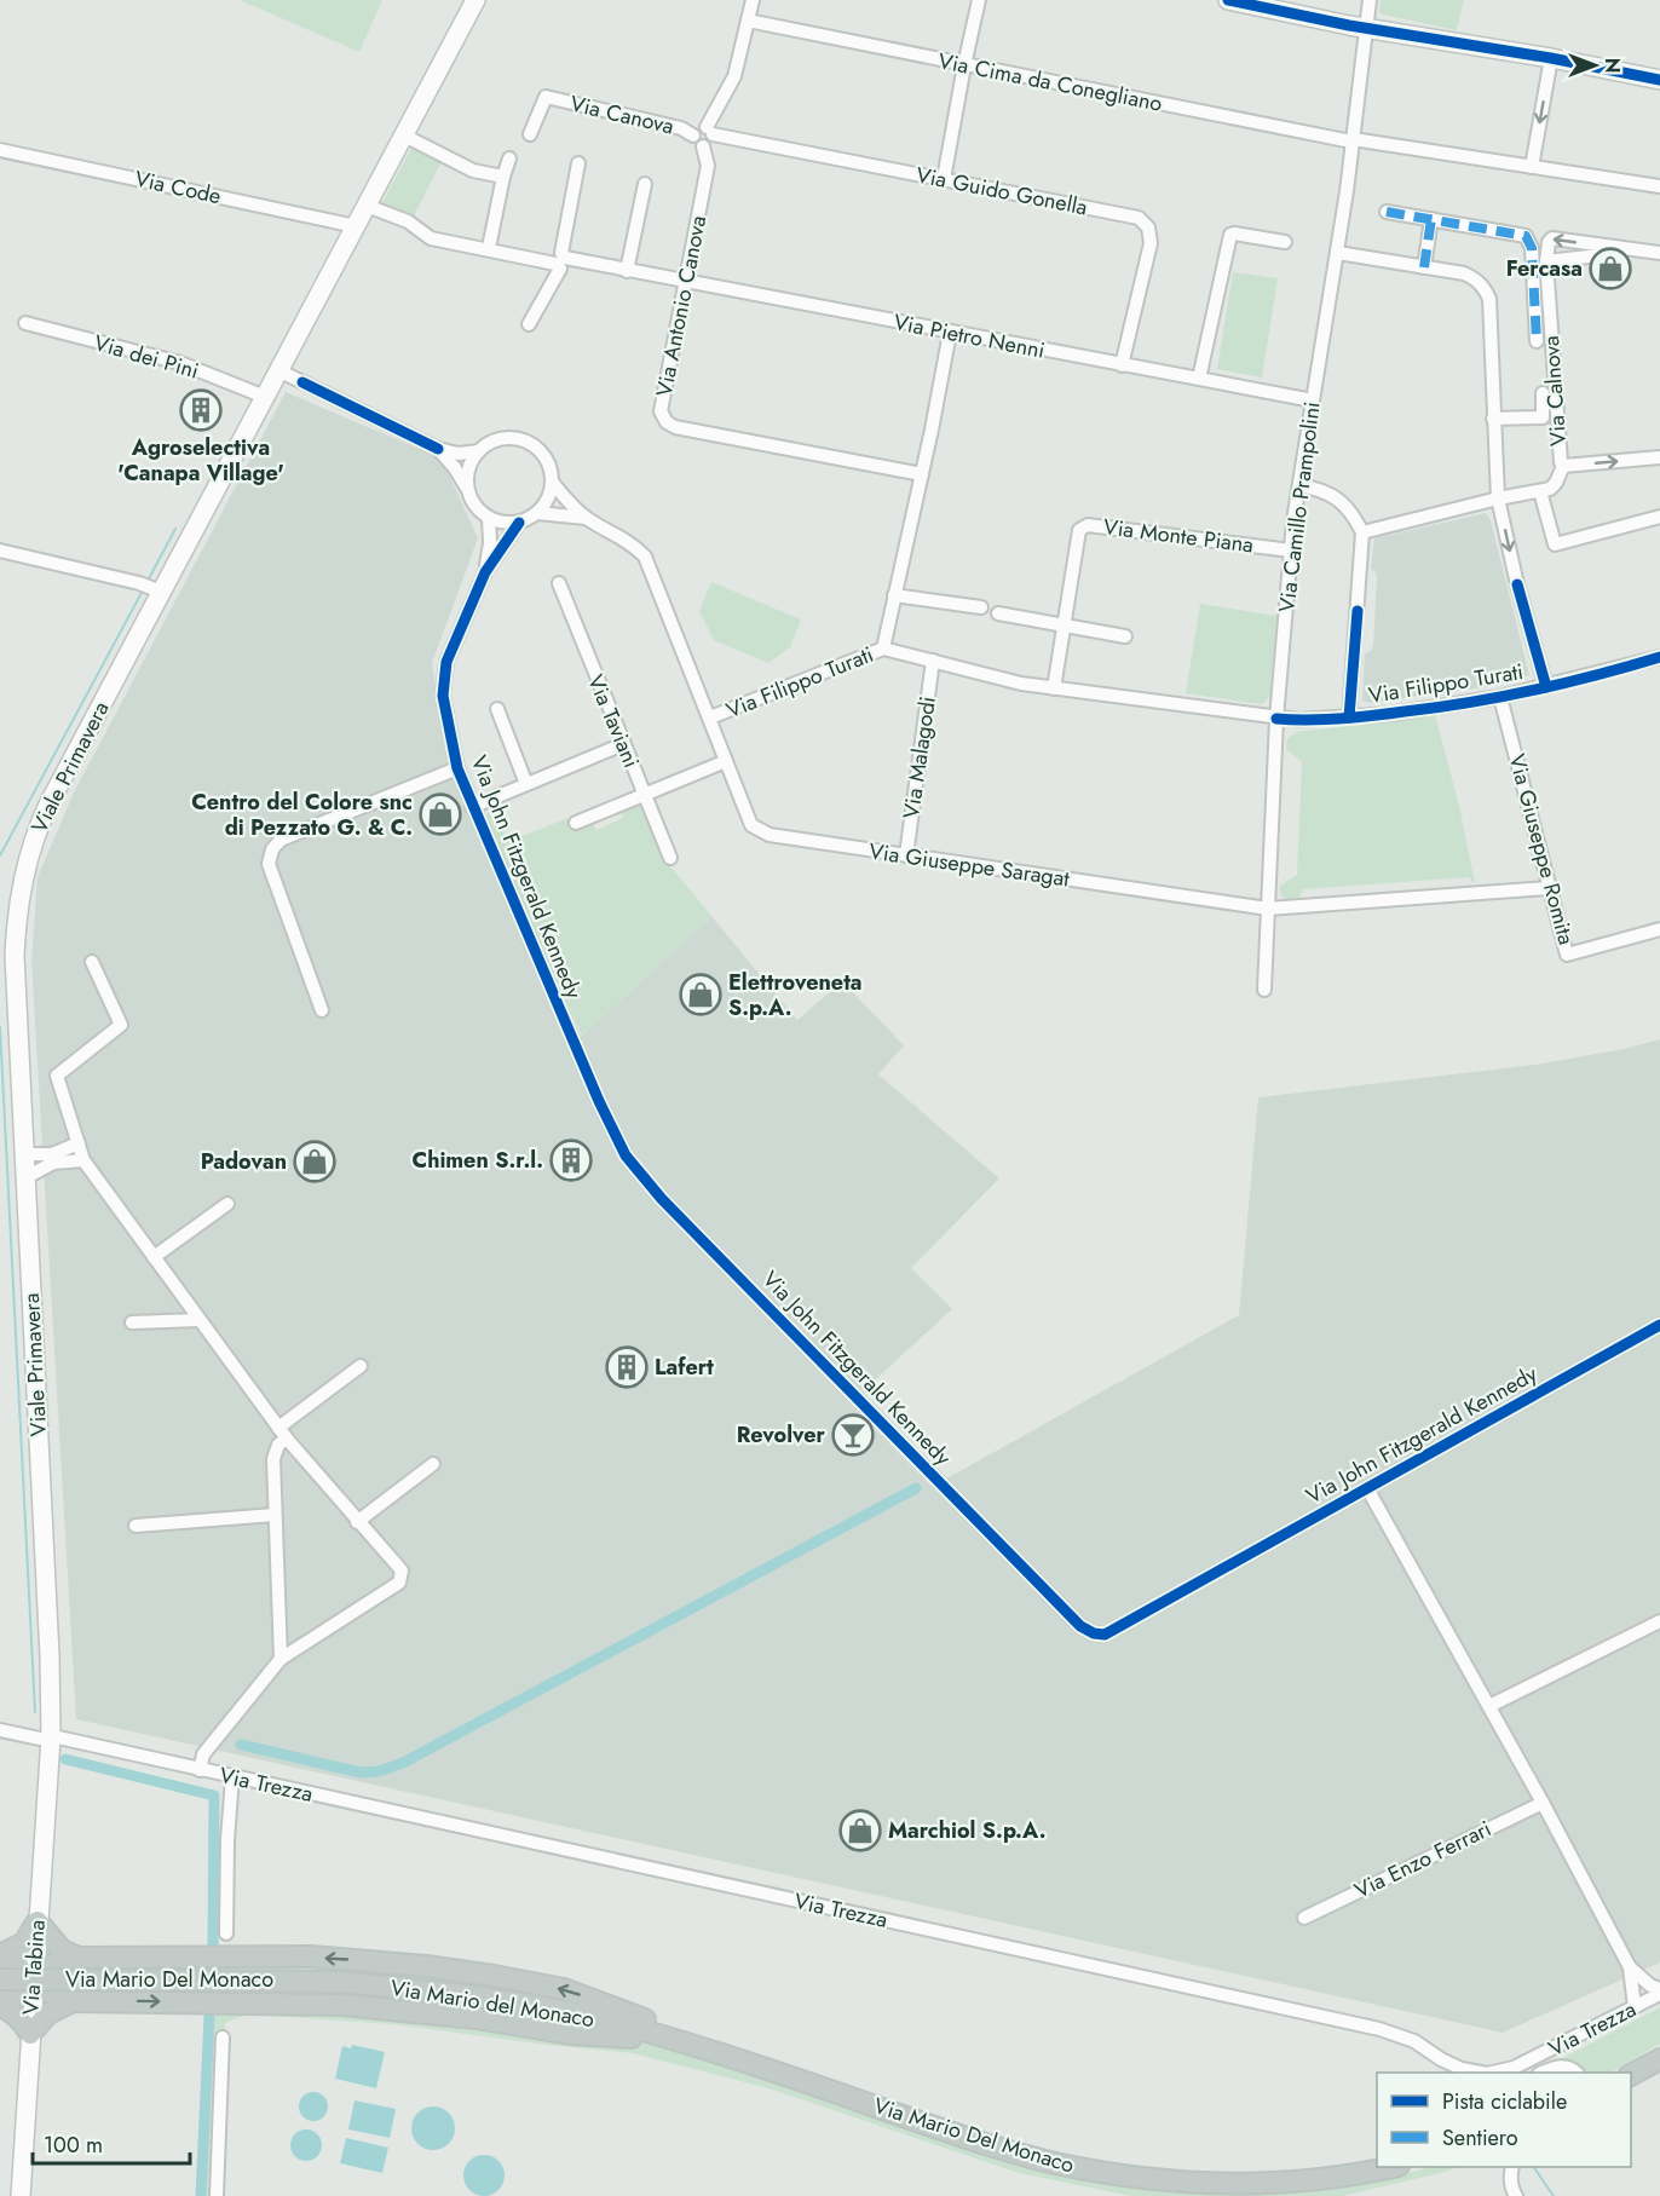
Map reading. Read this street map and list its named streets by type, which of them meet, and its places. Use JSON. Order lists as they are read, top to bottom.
{
  "streets": {
    "highway": ["Via Mario Del Monaco", "Via Mario del Monaco"],
    "main road": ["Viale Primavera", "Via Tabina"],
    "street": [
      "Via Cima da Conegliano",
      "Via Canova",
      "Via Code",
      "Via Guido Gonella",
      "Via Antonio Canova",
      "Via Pietro Nenni",
      "Via dei Pini",
      "Via Calnova",
      "Via Camillo Prampolini",
      "Via Monte Piana",
      "Via Filippo Turati",
      "Via Taviani",
      "Via Malagodi",
      "Via Giuseppe Romita",
      "Via Giuseppe Saragat",
      "Via John Fitzgerald Kennedy",
      "Via Trezza",
      "Via Enzo Ferrari"
    ]
  },
  "crossings": [
    ["Via Cima da Conegliano", "Via Camillo Prampolini"],
    ["Via Canova", "Via Guido Gonella"],
    ["Via Canova", "Via Antonio Canova"],
    ["Via Code", "Viale Primavera"],
    ["Via Guido Gonella", "Via Antonio Canova"],
    ["Via Guido Gonella", "Via Pietro Nenni"],
    ["Via Antonio Canova", "Via Pietro Nenni"],
    ["Via Pietro Nenni", "Via Camillo Prampolini"],
    ["Via dei Pini", "Viale Primavera"],
    ["Via Camillo Prampolini", "Via Monte Piana"],
    ["Via Camillo Prampolini", "Via Filippo Turati"],
    ["Via Camillo Prampolini", "Via Giuseppe Saragat"],
    ["Via Monte Piana", "Via Filippo Turati"],
    ["Via Filippo Turati", "Via Malagodi"],
    ["Via Filippo Turati", "Via Giuseppe Romita"],
    ["Via Filippo Turati", "Via Giuseppe Saragat"],
    ["Via Malagodi", "Via Giuseppe Saragat"],
    ["Viale Primavera", "Via Trezza"],
    ["Viale Primavera", "Via Tabina"],
    ["Via Giuseppe Romita", "Via Giuseppe Saragat"],
    ["Via Giuseppe Saragat", "Via John Fitzgerald Kennedy"],
    ["Via Trezza", "Via Tabina"],
    ["Via Mario Del Monaco", "Via Mario del Monaco"]
  ],
  "places": {
    "shop": [
      "Fercasa",
      "Centro del Colore snc di Pezzato G. & C.",
      "Elettroveneta S.p.A.",
      "Padovan",
      "Marchiol S.p.A."
    ],
    "building": ["Agroselectiva 'Canapa Village'", "Chimen S.r.l.", "Lafert"],
    "bar": ["Revolver"]
  },
  "legend": ["Pista ciclabile", "Sentiero"],
  "scale_bar": "100 m",
  "north": "right"
}
